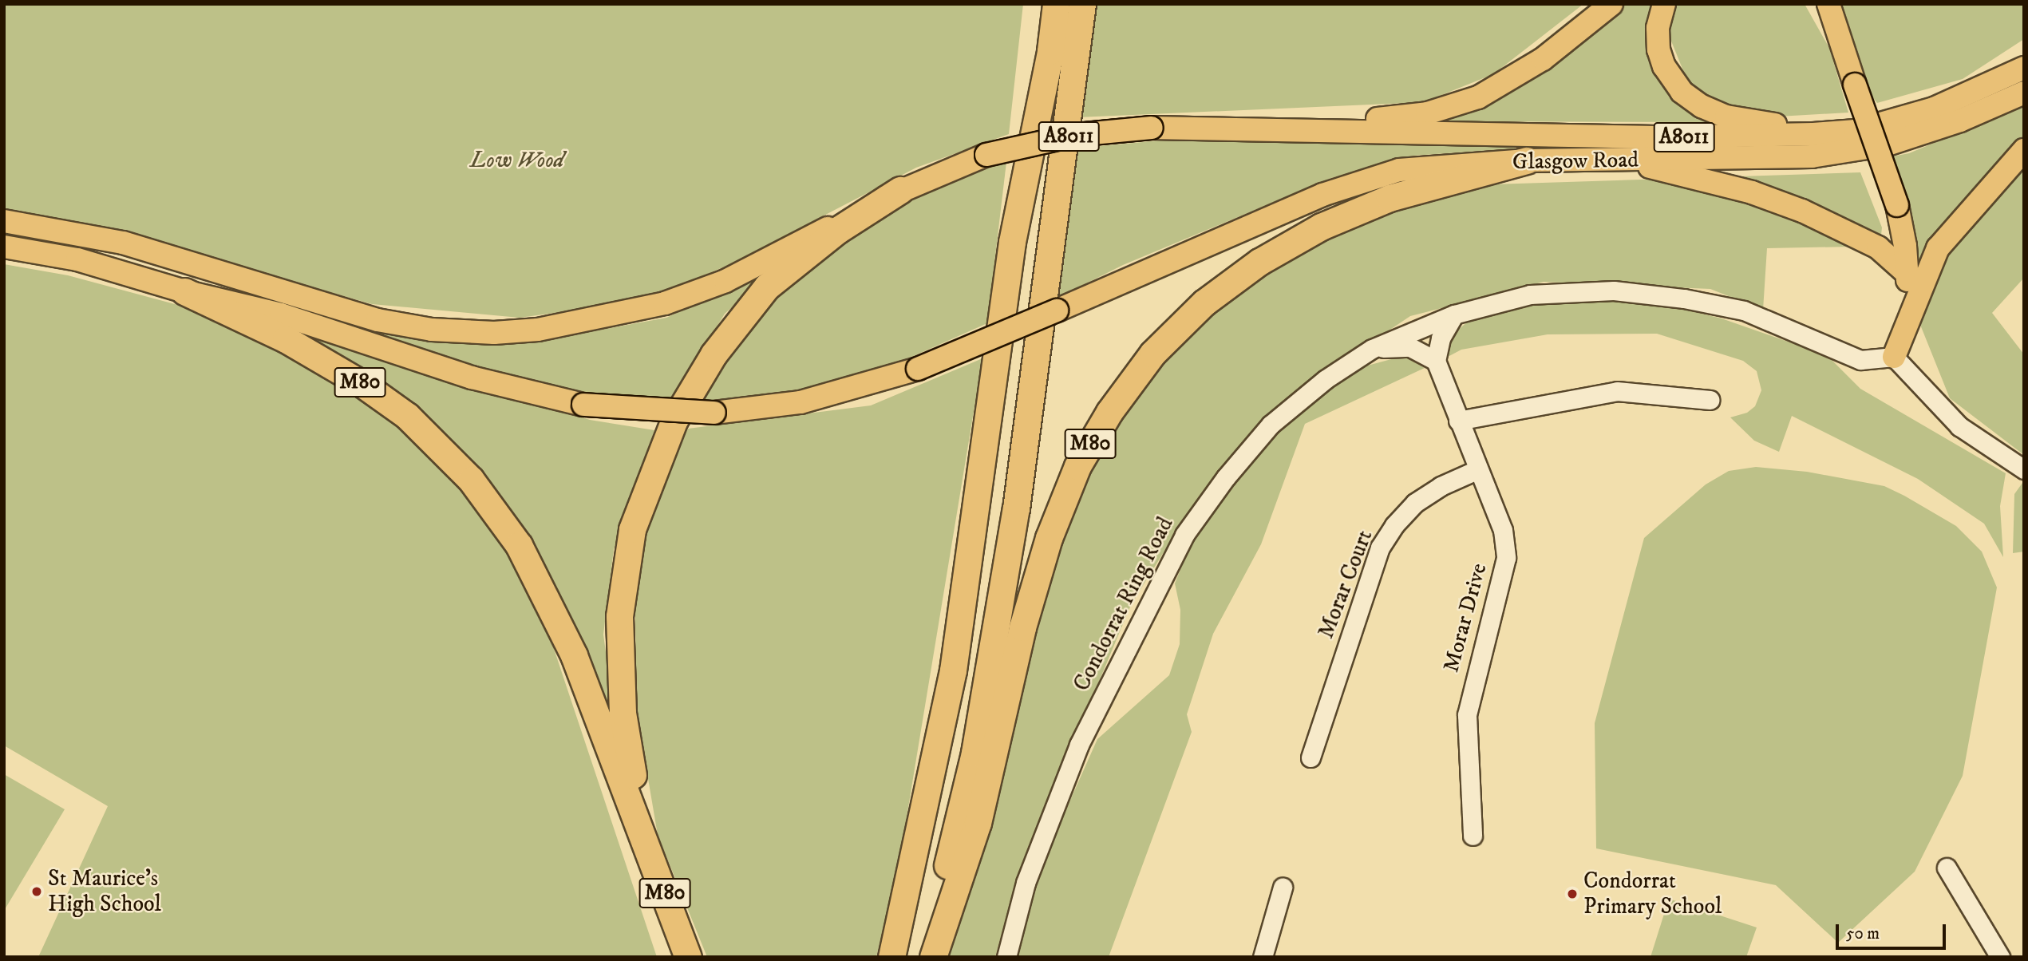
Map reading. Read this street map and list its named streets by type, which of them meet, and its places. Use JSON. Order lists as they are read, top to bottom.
{
  "streets": {
    "highway": ["M80"],
    "main road": ["A8011", "Glasgow Road"],
    "street": ["Morar Court", "Condorrat Ring Road", "Morar Drive"]
  },
  "crossings": [
    ["A8011", "M80"],
    ["Glasgow Road", "M80"],
    ["Morar Court", "Morar Drive"]
  ],
  "parks": ["Low Wood"],
  "places": ["St Maurice's High School", "Condorrat Primary School"],
  "scale_bar": "50 m"
}
